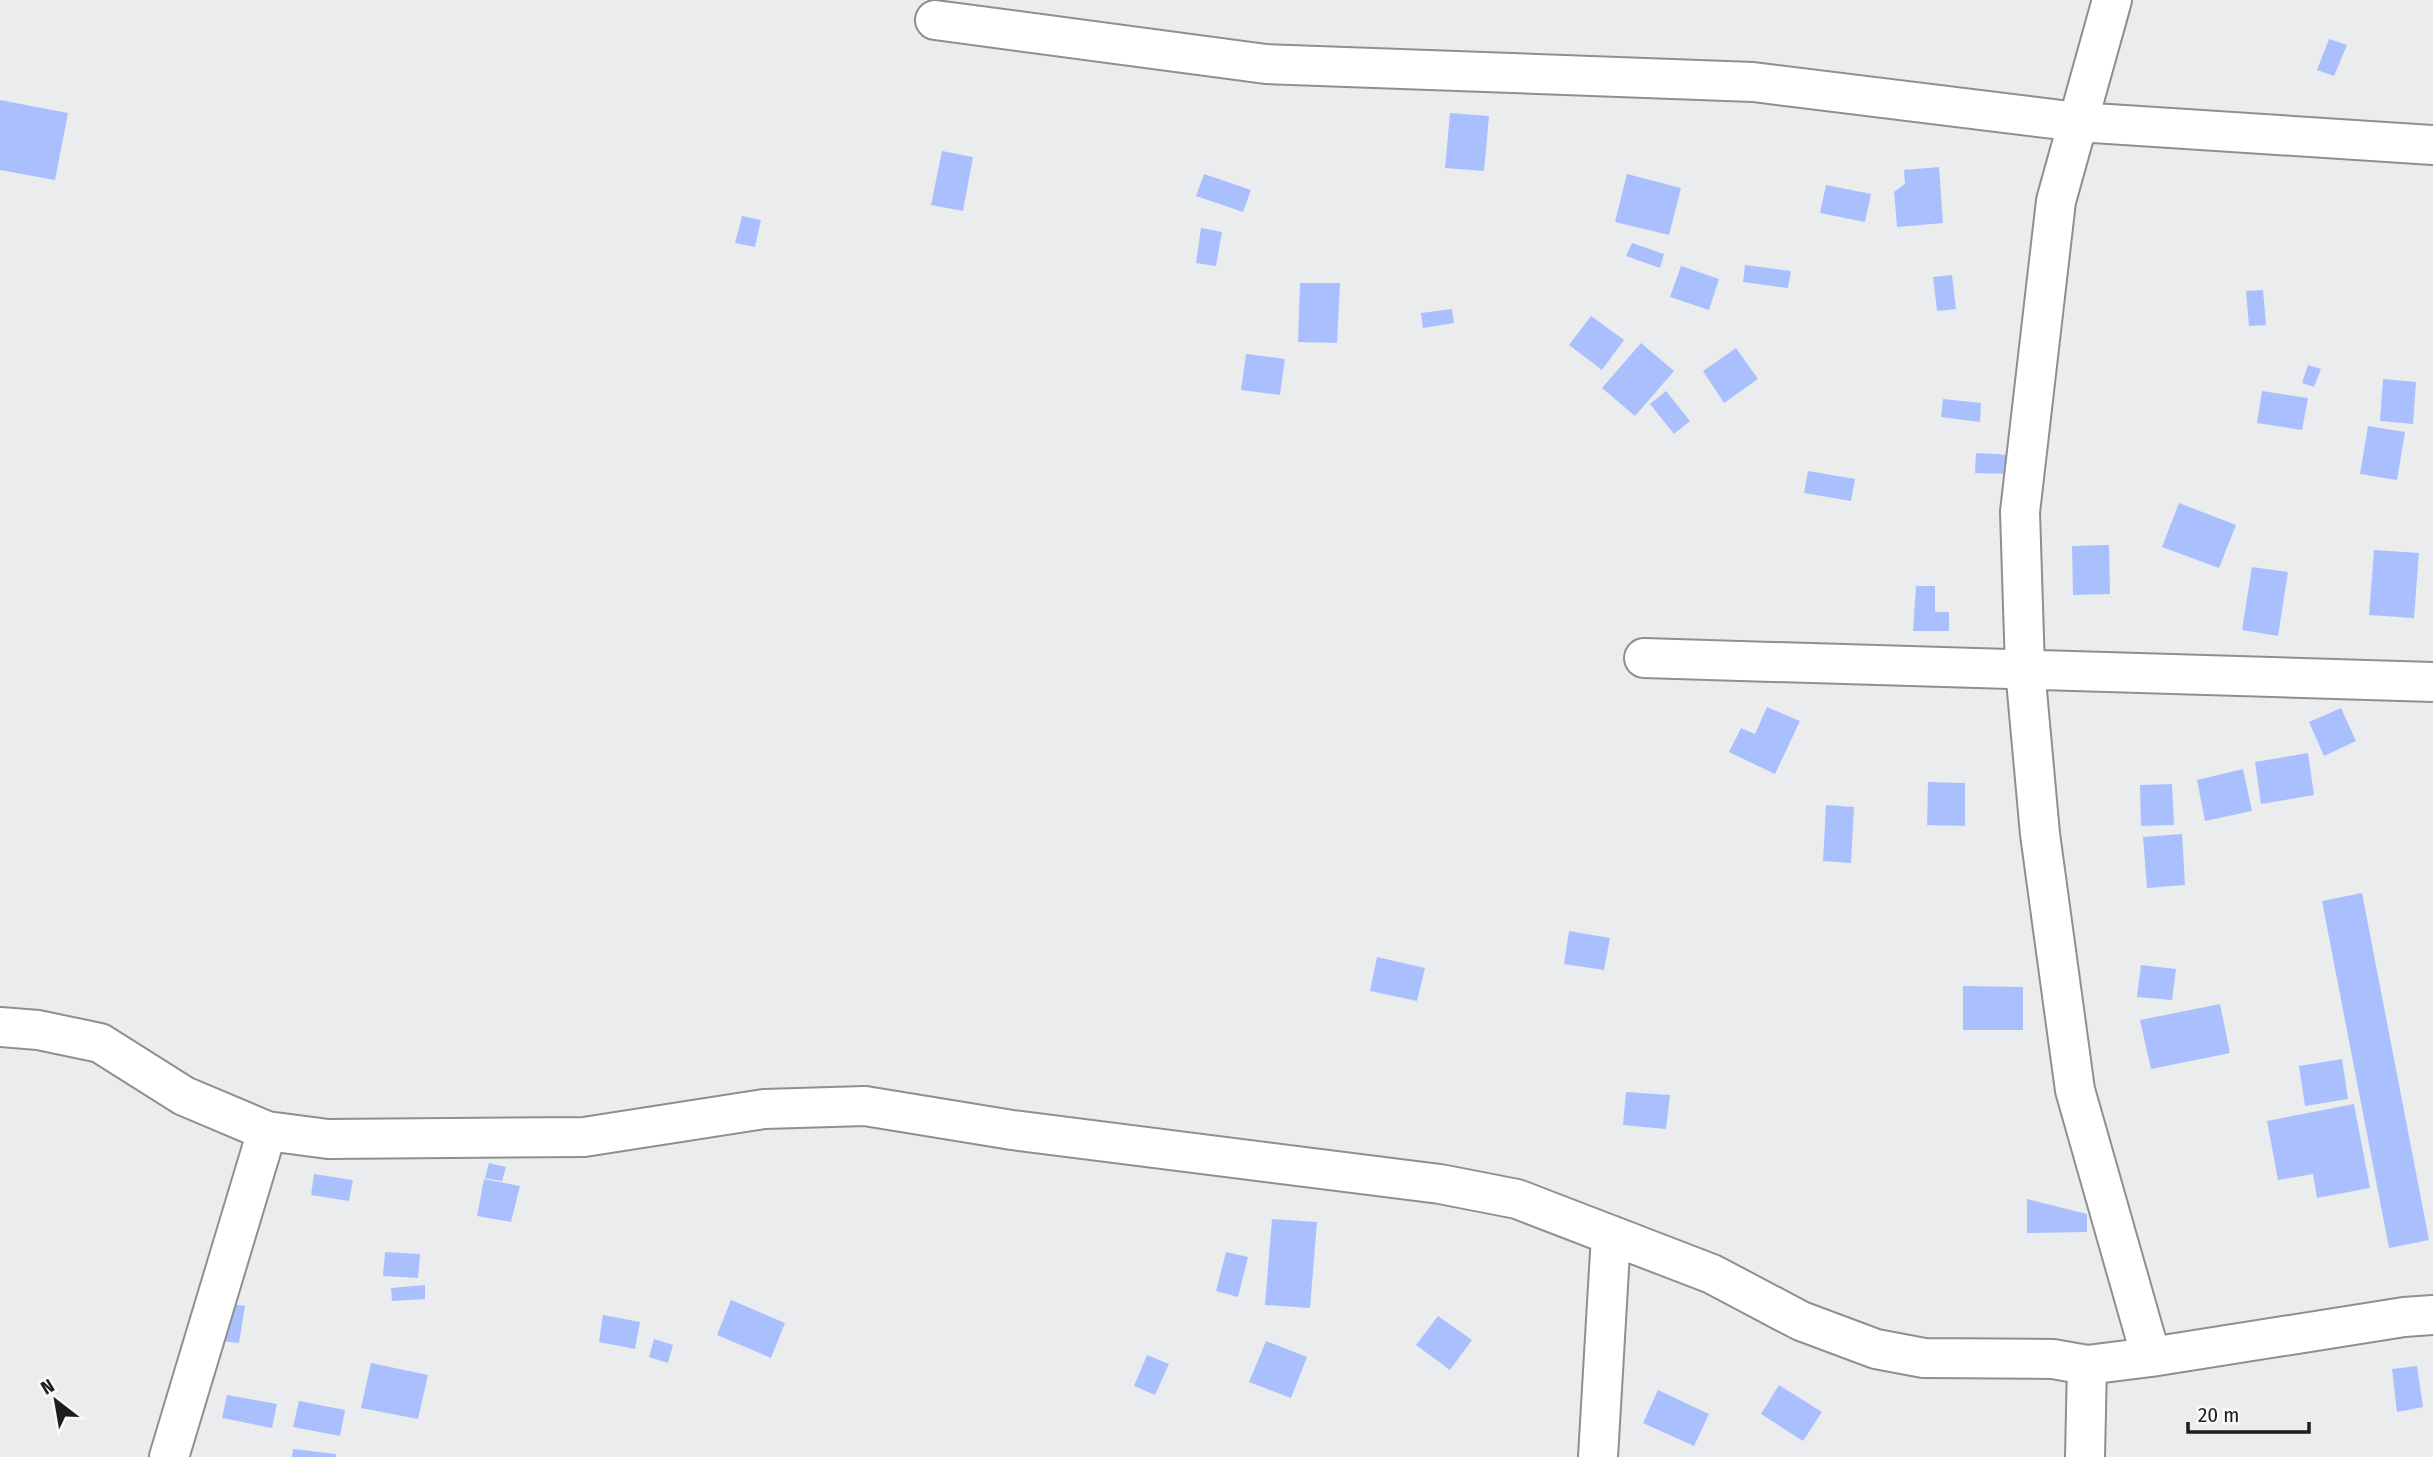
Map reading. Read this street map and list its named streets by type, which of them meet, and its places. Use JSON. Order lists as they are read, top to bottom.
{
  "scale_bar": "20 m",
  "north": "top left"
}
